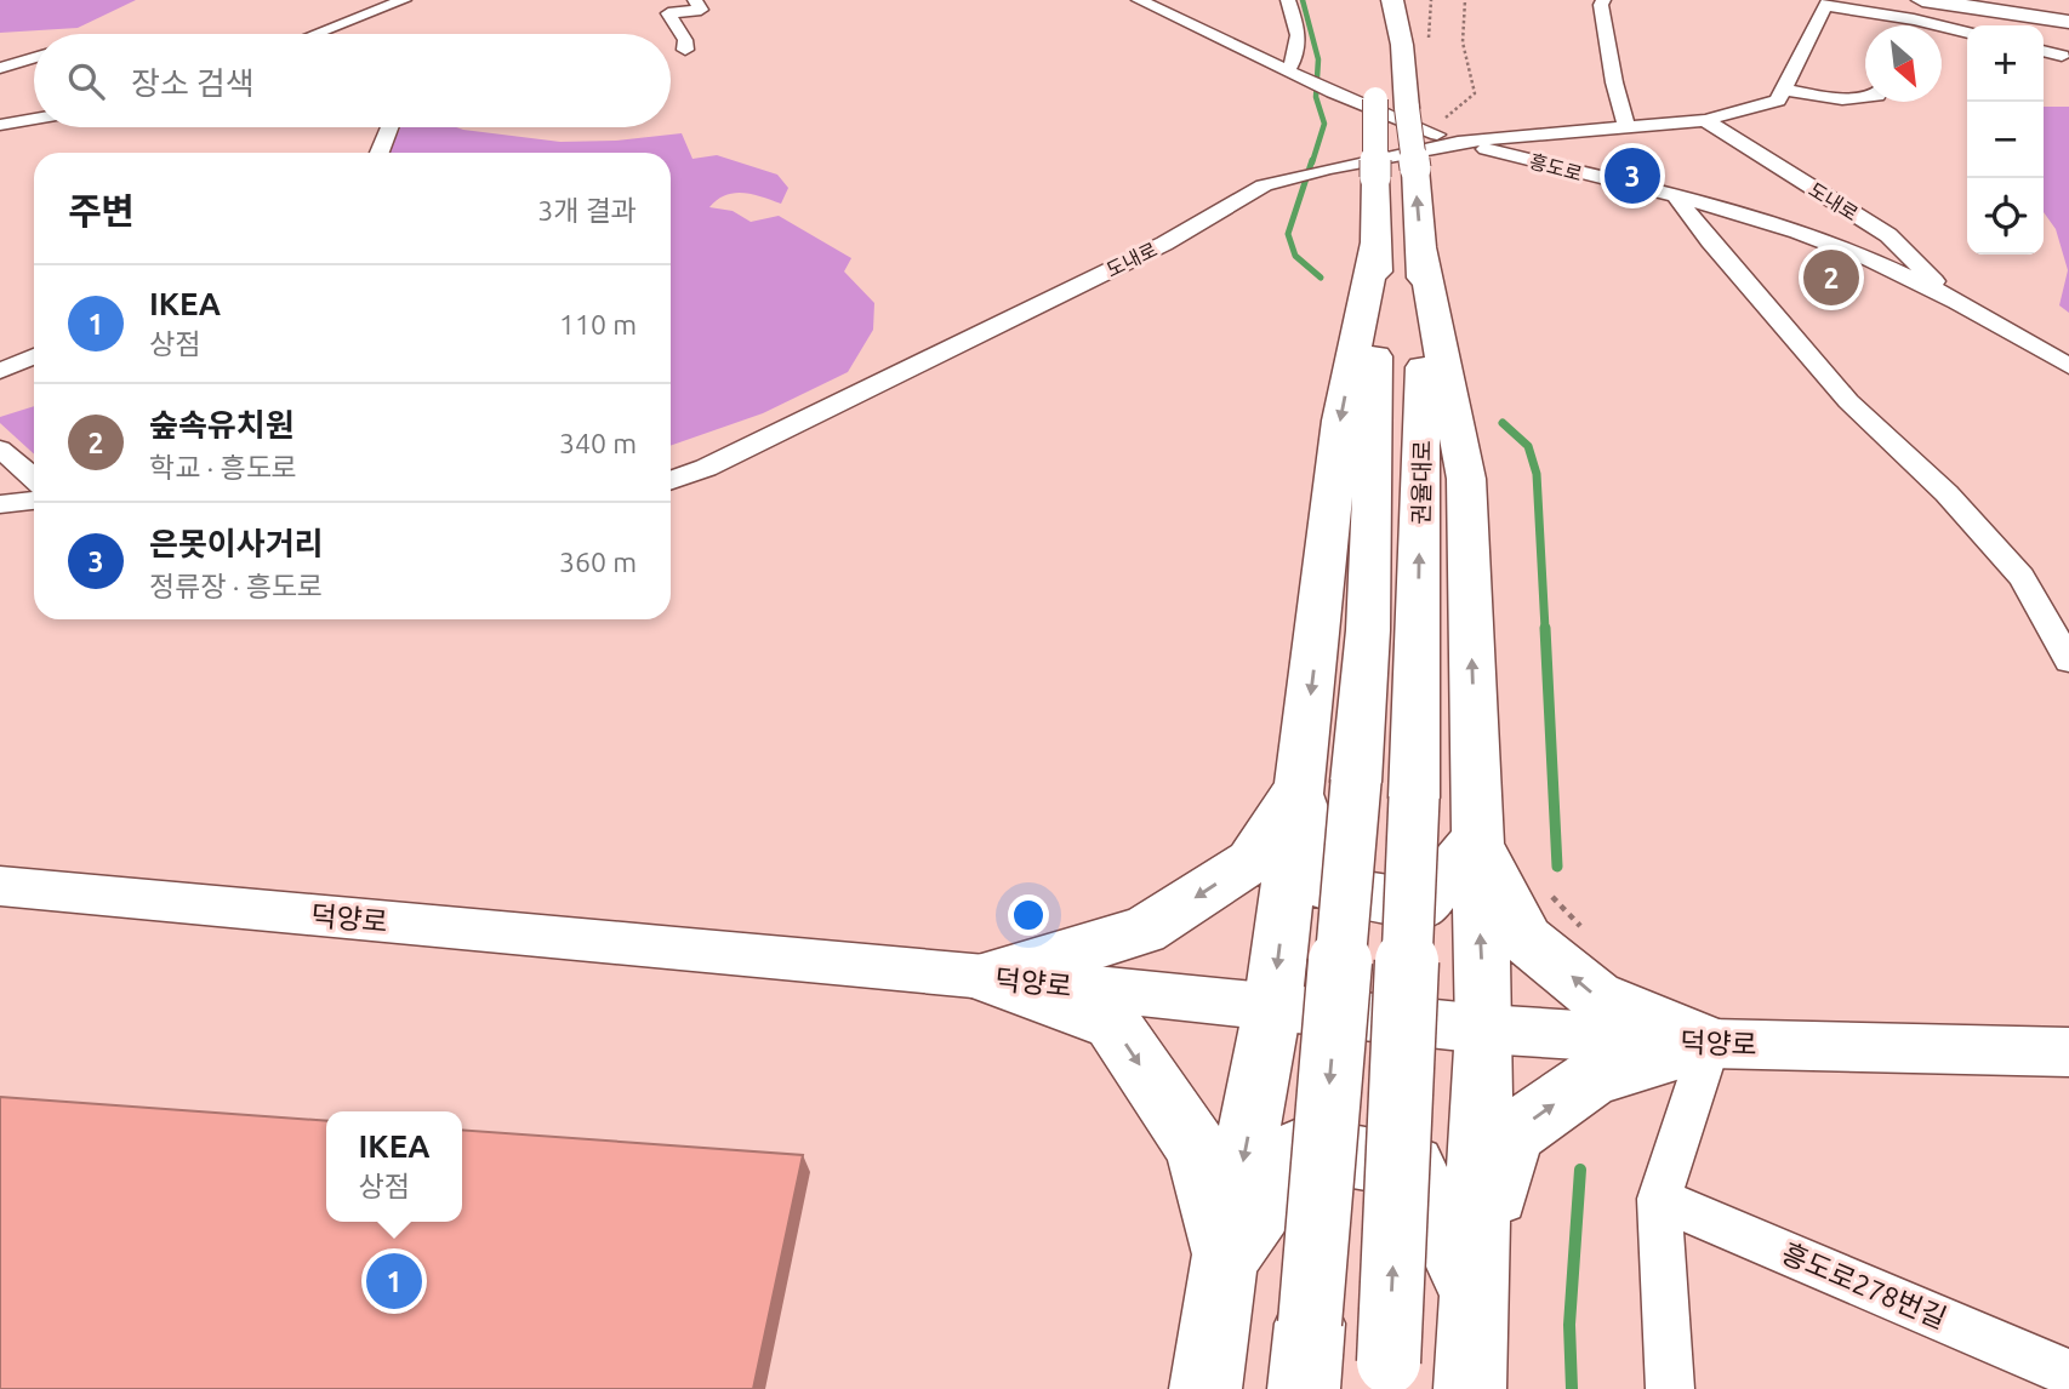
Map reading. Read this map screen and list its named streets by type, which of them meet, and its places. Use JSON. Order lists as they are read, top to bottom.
{
  "streets": {
    "highway": ["권율대로"],
    "main road": ["덕양로"],
    "street": ["흥도로", "도내로", "흥도로278번길"]
  },
  "crossings": [
    ["흥도로", "도내로"]
  ],
  "north": "bottom right",
  "page": {
    "map_buttons": ["+", "−"],
    "search": "장소 검색",
    "pins": ["3", "2", "1"],
    "heading": ["주변", "3개 결과"],
    "list": [
      {
        "mark": "1",
        "name": "IKEA",
        "note": "상점",
        "value": "110 m"
      },
      {
        "mark": "2",
        "name": "숲속유치원",
        "note": "학교 · 흥도로",
        "value": "340 m"
      },
      {
        "mark": "3",
        "name": "은못이사거리",
        "note": "정류장 · 흥도로",
        "value": "360 m"
      }
    ],
    "popup": ["IKEA", "상점"]
  }
}
